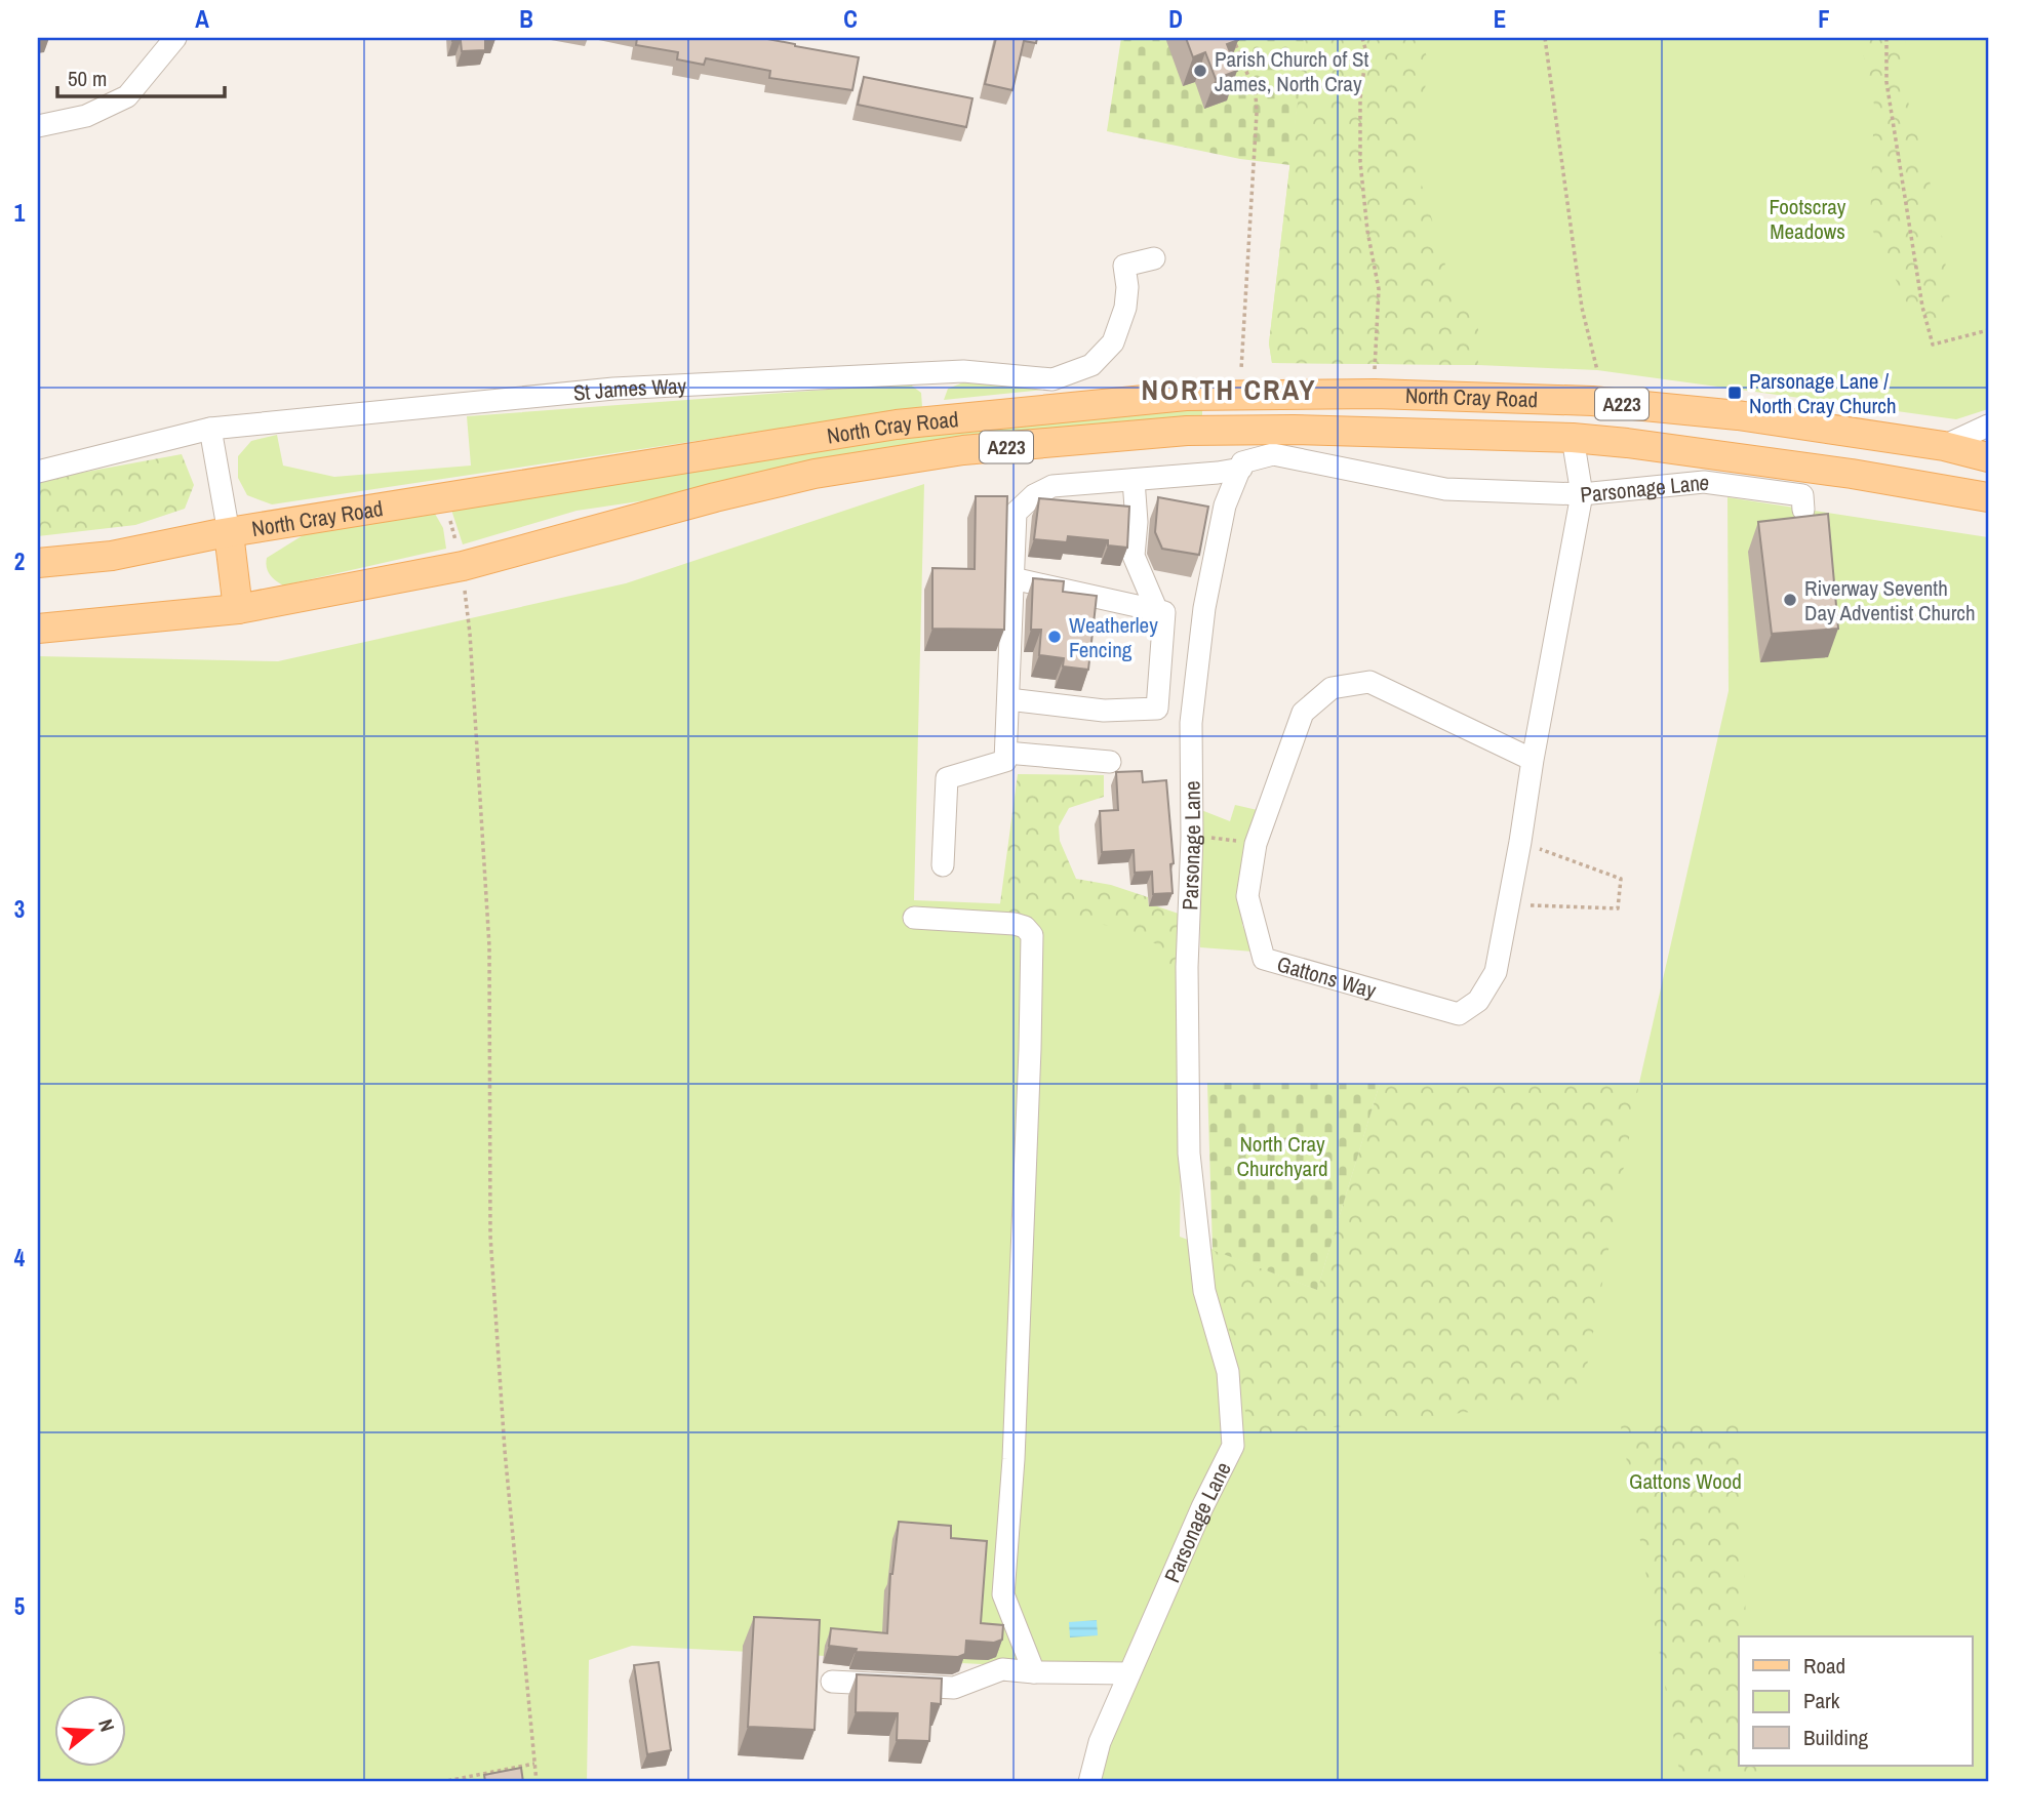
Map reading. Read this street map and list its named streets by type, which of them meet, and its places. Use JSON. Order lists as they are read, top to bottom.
{
  "streets": {
    "main road": ["North Cray Road", "A223"],
    "street": ["St James Way", "Parsonage Lane", "Gattons Way"]
  },
  "crossings": [
    ["North Cray Road", "Gattons Way"],
    ["Parsonage Lane", "Gattons Way"]
  ],
  "districts": ["NORTH CRAY"],
  "parks": ["Footscray Meadows", "North Cray Churchyard", "Gattons Wood"],
  "places": {
    "other": ["Parish Church of St James, North Cray", "Riverway Seventh Day Adventist Church", "Weatherley Fencing"],
    "transit": ["Parsonage Lane / North Cray Church"]
  },
  "legend": ["Road", "Park", "Building"],
  "scale_bar": "50 m",
  "north": "right",
  "grid": {
    "columns": [
      "A",
      "B",
      "C",
      "D",
      "E",
      "F"
    ],
    "rows": [
      "1",
      "2",
      "3",
      "4",
      "5"
    ]
  }
}
